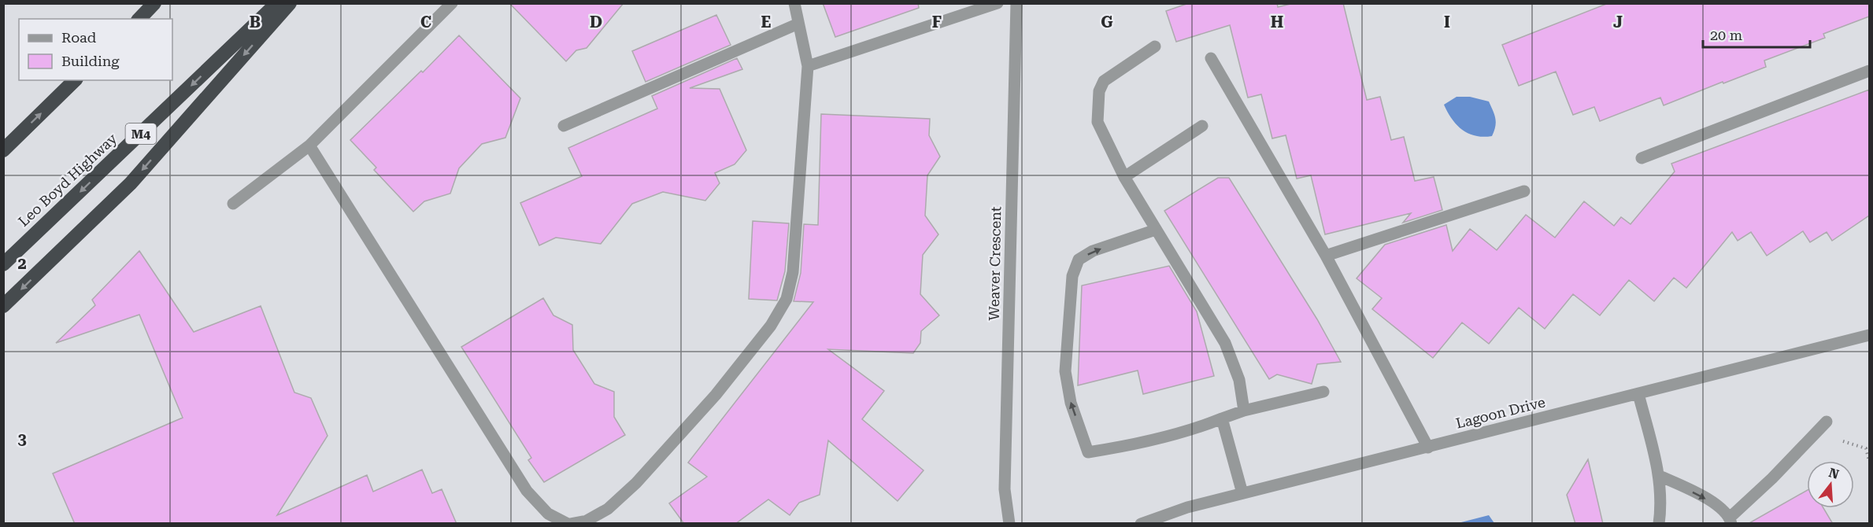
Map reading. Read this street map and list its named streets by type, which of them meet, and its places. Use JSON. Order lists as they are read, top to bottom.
{
  "streets": {
    "highway": ["M4", "Leo Boyd Highway"],
    "street": ["Weaver Crescent", "Lagoon Drive"]
  },
  "legend": ["Road", "Building"],
  "scale_bar": "20 m",
  "north": "top",
  "grid": {
    "columns": [
      "B",
      "C",
      "D",
      "E",
      "F",
      "G",
      "H",
      "I",
      "J"
    ],
    "rows": ["2", "3"]
  }
}
